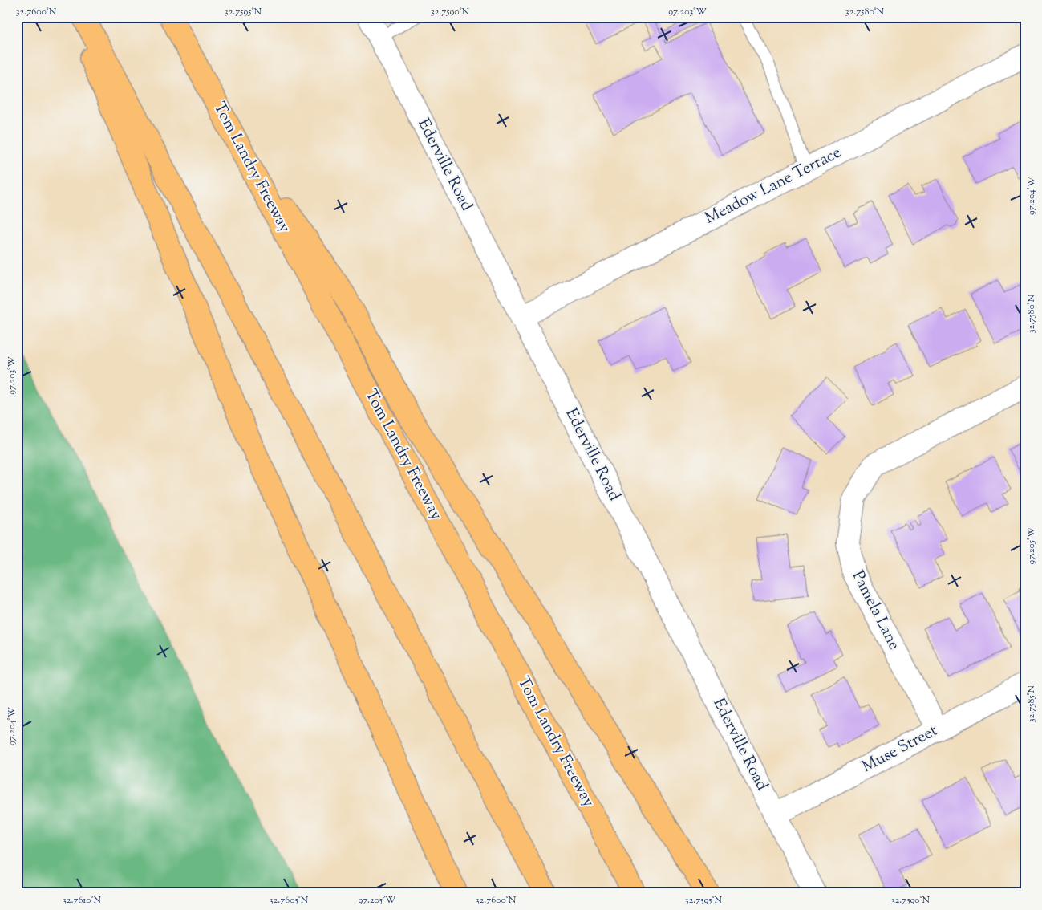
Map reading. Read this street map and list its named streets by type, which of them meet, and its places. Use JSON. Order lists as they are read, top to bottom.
{
  "streets": {
    "highway": ["Tom Landry Freeway"],
    "street": [
      "Ederville Road",
      "Meadow Lane Terrace",
      "Pamela Lane",
      "Muse Street"
    ]
  },
  "crossings": [
    ["Ederville Road", "Meadow Lane Terrace"],
    ["Ederville Road", "Muse Street"],
    ["Pamela Lane", "Muse Street"]
  ],
  "coordinates": [
    "32.7600°N",
    "32.7595°N",
    "32.7590°N",
    "97.203°W",
    "32.7580°N",
    "97.204°W",
    "97.205°W",
    "32.7585°N",
    "32.7610°N",
    "32.7605°N"
  ]
}
